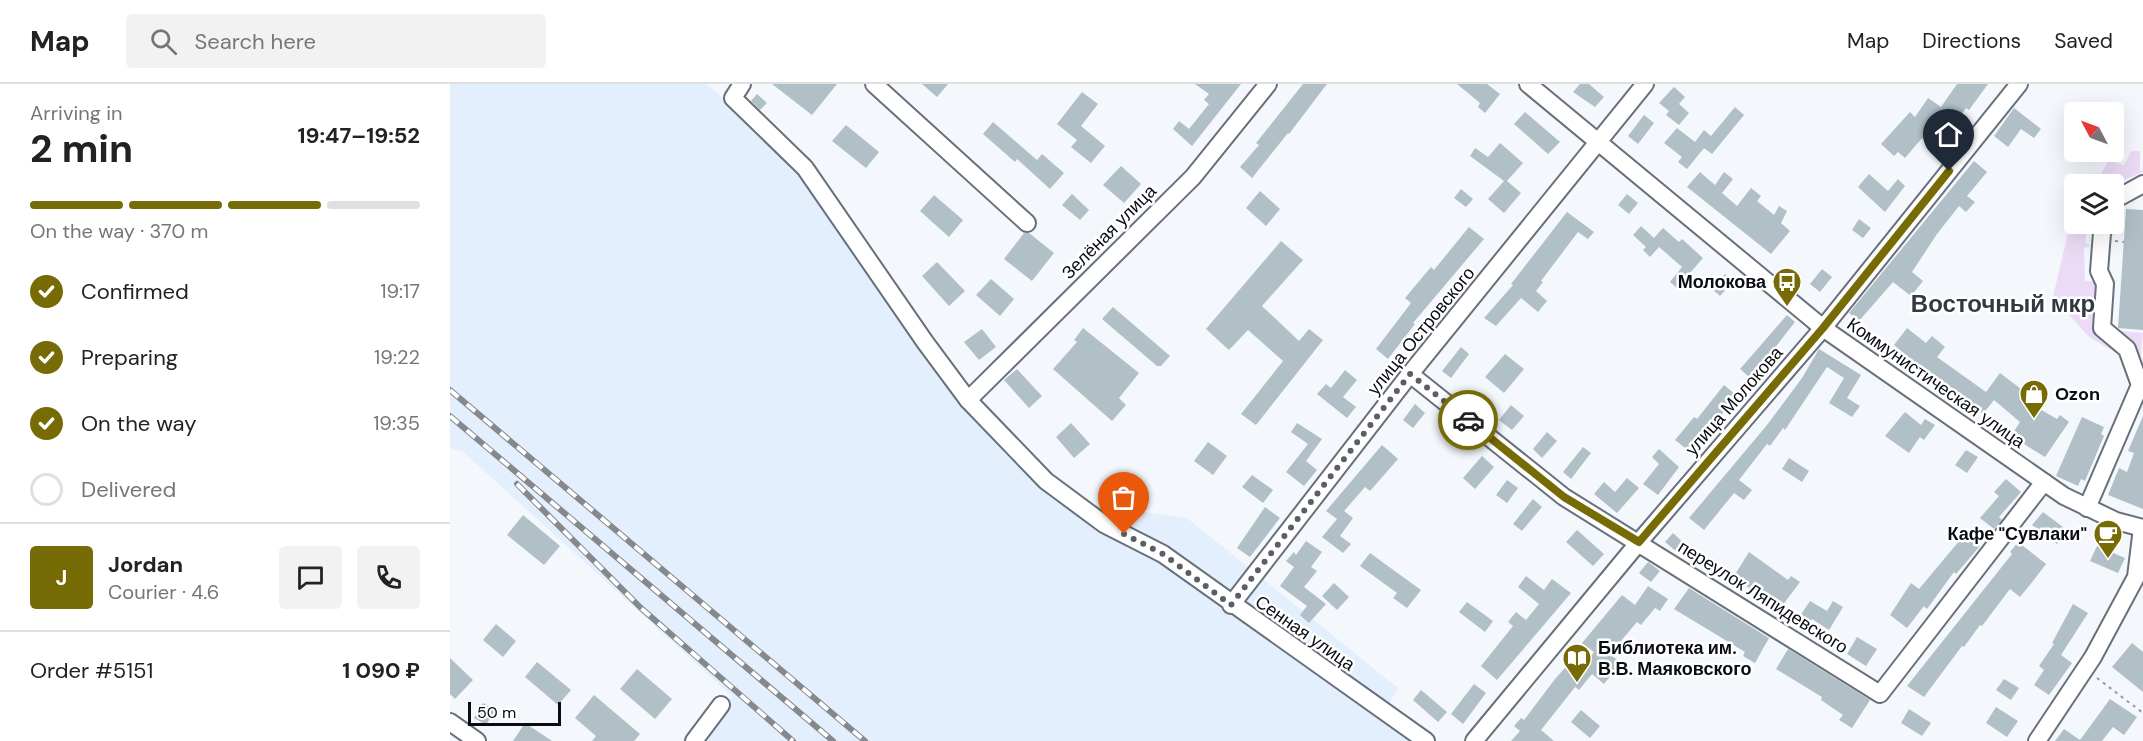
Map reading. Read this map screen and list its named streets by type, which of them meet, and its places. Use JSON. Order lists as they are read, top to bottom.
{
  "streets": {
    "street": [
      "Зелёная улица",
      "улица Островского",
      "Коммунистическая улица",
      "улица Молокова",
      "переулок Ляпидевского",
      "Сенная улица"
    ]
  },
  "crossings": [
    ["Зелёная улица", "Сенная улица"],
    ["улица Островского", "Коммунистическая улица"],
    ["улица Островского", "переулок Ляпидевского"],
    ["улица Островского", "Сенная улица"],
    ["Коммунистическая улица", "улица Молокова"],
    ["Коммунистическая улица", "переулок Ляпидевского"],
    ["улица Молокова", "переулок Ляпидевского"]
  ],
  "districts": ["Восточный мкр"],
  "places": {
    "bus stop": ["Молокова"],
    "shop": ["Ozon"],
    "cafe": ["Кафе \"Сувлаки\""],
    "library": ["Библиотека им. В.В. Маяковского"]
  },
  "scale_bar": "50 m",
  "north": "top left",
  "page": {
    "header": "Map",
    "search": "Search here",
    "nav": ["Map", "Directions", "Saved"],
    "heading": ["2 min", "Arriving in", "19:47–19:52"],
    "panel": [
      "Jordan",
      "Courier · 4.6",
      "Order #5151",
      "1 090 ₽"
    ],
    "bar": "On the way · 370 m",
    "list": [
      ["Confirmed", "19:17"],
      ["Preparing", "19:22"],
      ["On the way", "19:35"],
      "Delivered"
    ],
    "round": "J",
    "scale": "50 m"
  }
}
